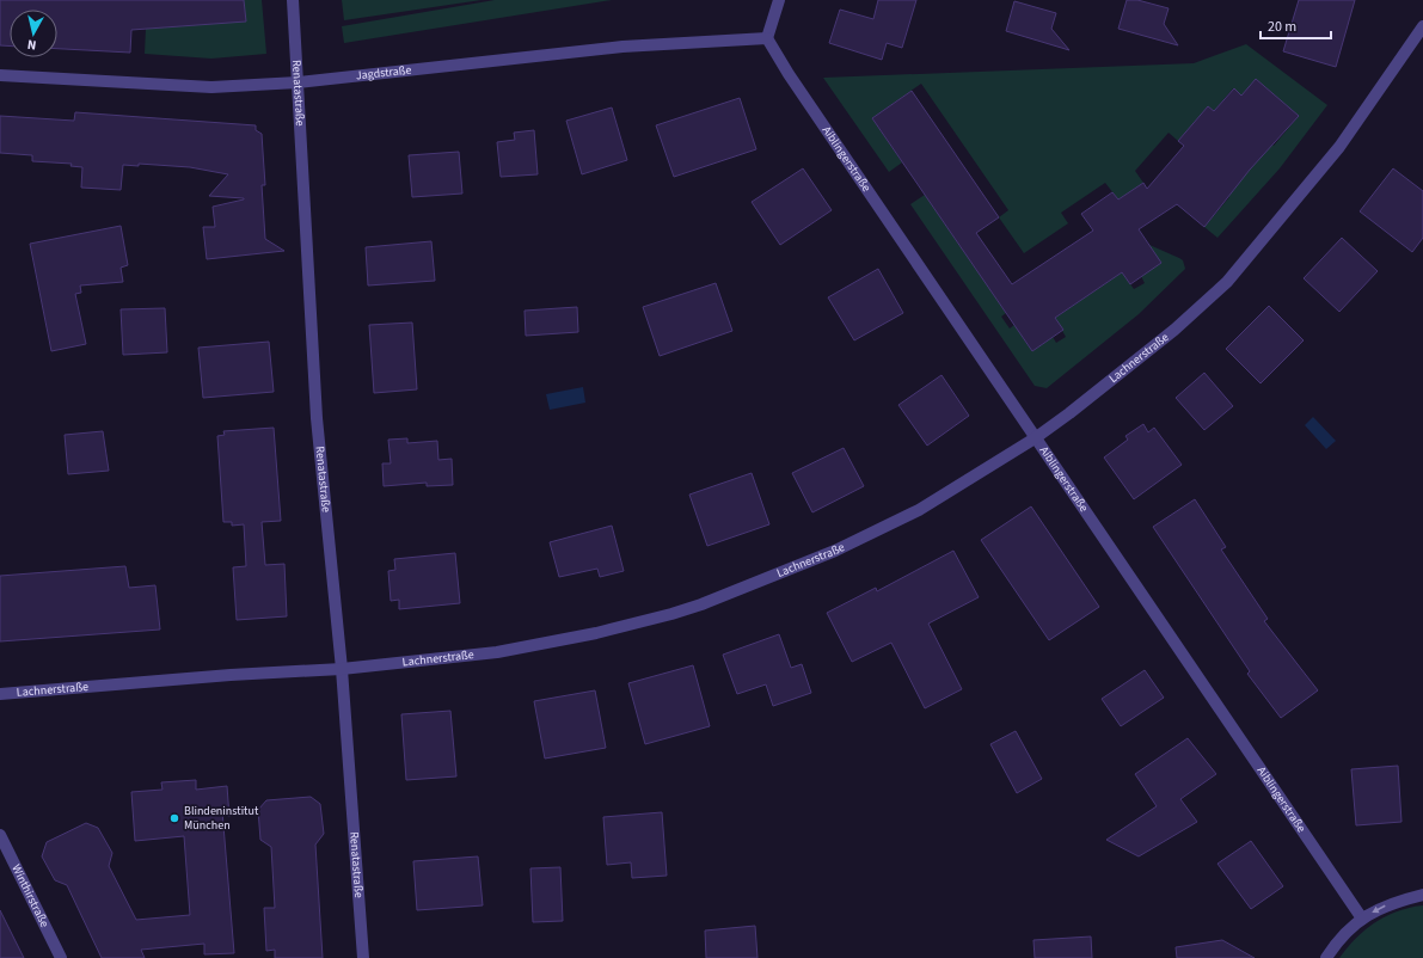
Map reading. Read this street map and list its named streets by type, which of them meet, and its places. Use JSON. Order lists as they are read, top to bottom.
{
  "streets": {
    "street": [
      "Jagdstraße",
      "Renatastraße",
      "Aiblingerstraße",
      "Lachnerstraße",
      "Winthirstraße"
    ]
  },
  "crossings": [
    ["Jagdstraße", "Renatastraße"],
    ["Jagdstraße", "Aiblingerstraße"],
    ["Renatastraße", "Lachnerstraße"],
    ["Aiblingerstraße", "Lachnerstraße"]
  ],
  "places": ["Blindeninstitut München"],
  "scale_bar": "20 m",
  "north": "bottom"
}
